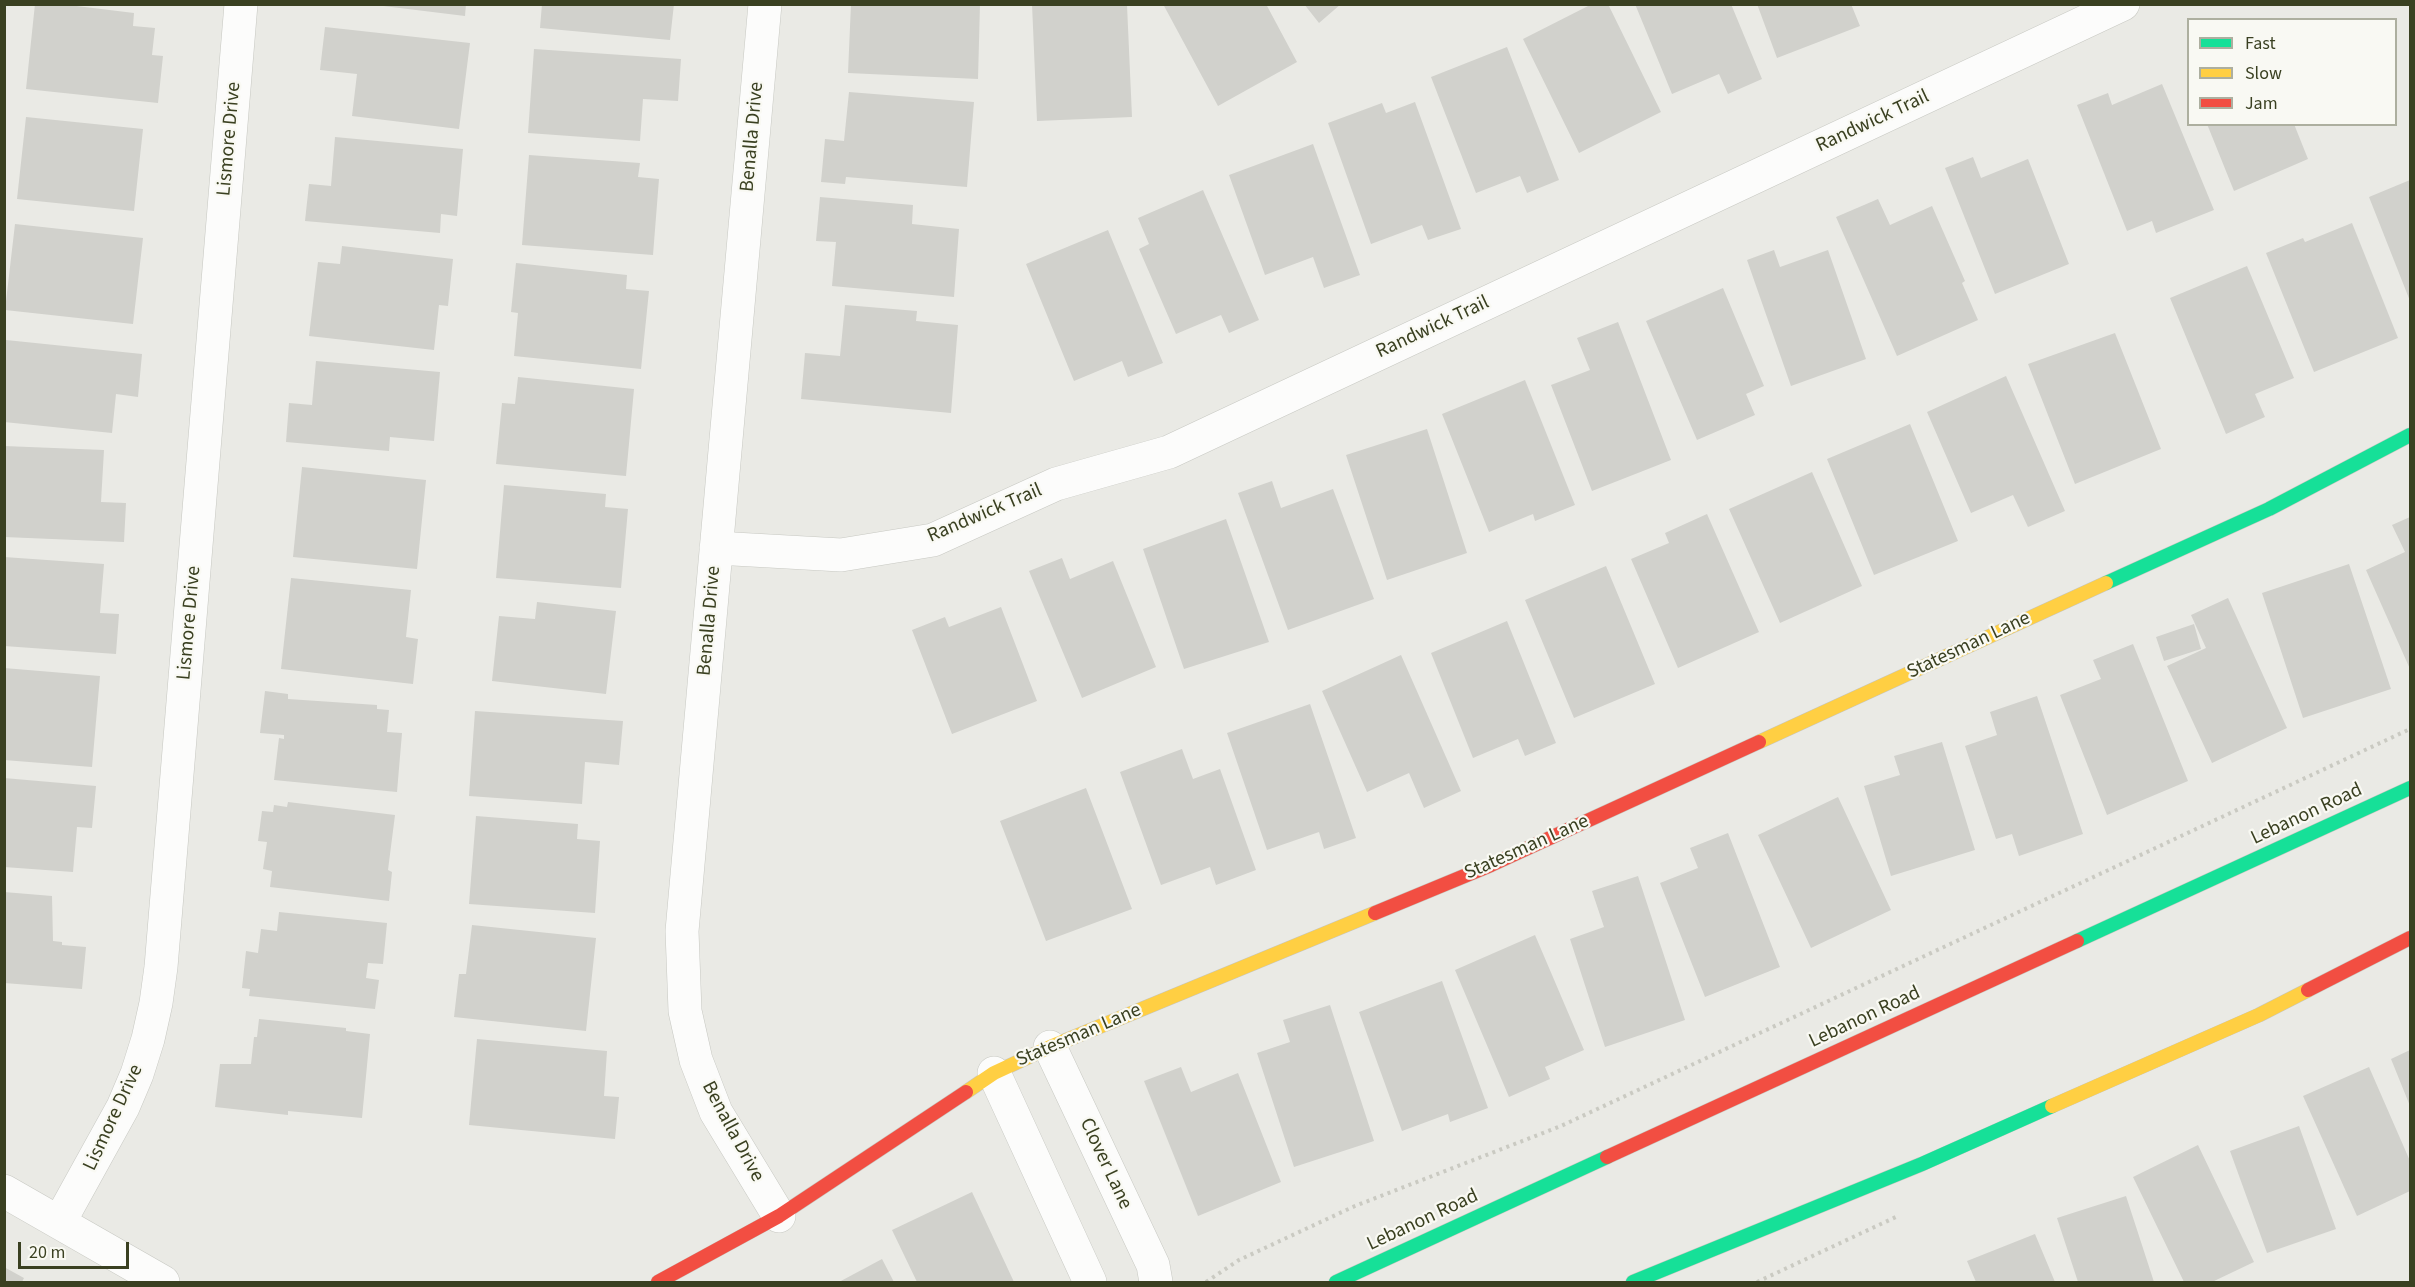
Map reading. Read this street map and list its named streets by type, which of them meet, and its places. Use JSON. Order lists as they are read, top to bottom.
{
  "streets": {
    "main road": ["Statesman Lane", "Lebanon Road"],
    "street": [
      "Randwick Trail",
      "Benalla Drive",
      "Lismore Drive",
      "Clover Lane"
    ]
  },
  "crossings": [
    ["Randwick Trail", "Benalla Drive"],
    ["Benalla Drive", "Statesman Lane"],
    ["Statesman Lane", "Clover Lane"]
  ],
  "legend": ["Fast", "Slow", "Jam"],
  "scale_bar": "20 m"
}
